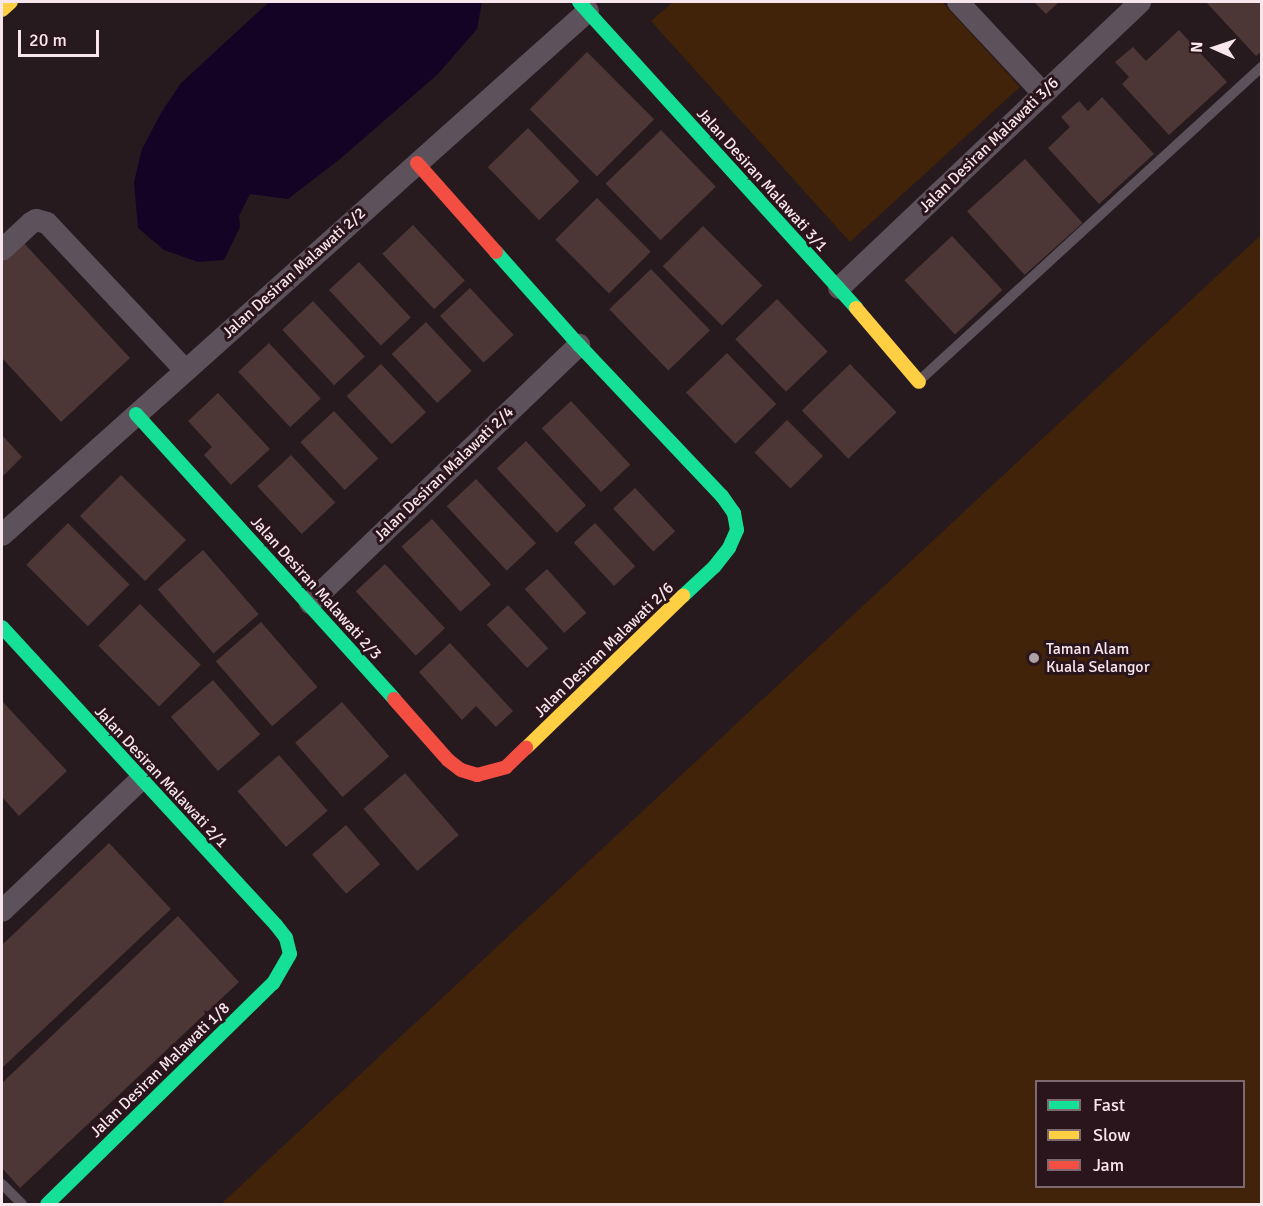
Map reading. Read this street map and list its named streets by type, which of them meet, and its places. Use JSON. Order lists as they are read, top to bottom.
{
  "streets": {
    "street": [
      "Jalan Desiran Malawati 3/6",
      "Jalan Desiran Malawati 3/1",
      "Jalan Desiran Malawati 2/2",
      "Jalan Desiran Malawati 2/4",
      "Jalan Desiran Malawati 2/3",
      "Jalan Desiran Malawati 2/6",
      "Jalan Desiran Malawati 2/1",
      "Jalan Desiran Malawati 1/8"
    ]
  },
  "crossings": [
    ["Jalan Desiran Malawati 3/6", "Jalan Desiran Malawati 3/1"],
    ["Jalan Desiran Malawati 3/1", "Jalan Desiran Malawati 2/2"],
    ["Jalan Desiran Malawati 2/2", "Jalan Desiran Malawati 2/3"],
    ["Jalan Desiran Malawati 2/4", "Jalan Desiran Malawati 2/3"],
    ["Jalan Desiran Malawati 2/4", "Jalan Desiran Malawati 2/6"],
    ["Jalan Desiran Malawati 2/3", "Jalan Desiran Malawati 2/6"],
    ["Jalan Desiran Malawati 2/1", "Jalan Desiran Malawati 1/8"]
  ],
  "places": ["Taman Alam Kuala Selangor"],
  "legend": ["Fast", "Slow", "Jam"],
  "scale_bar": "20 m",
  "north": "left"
}
